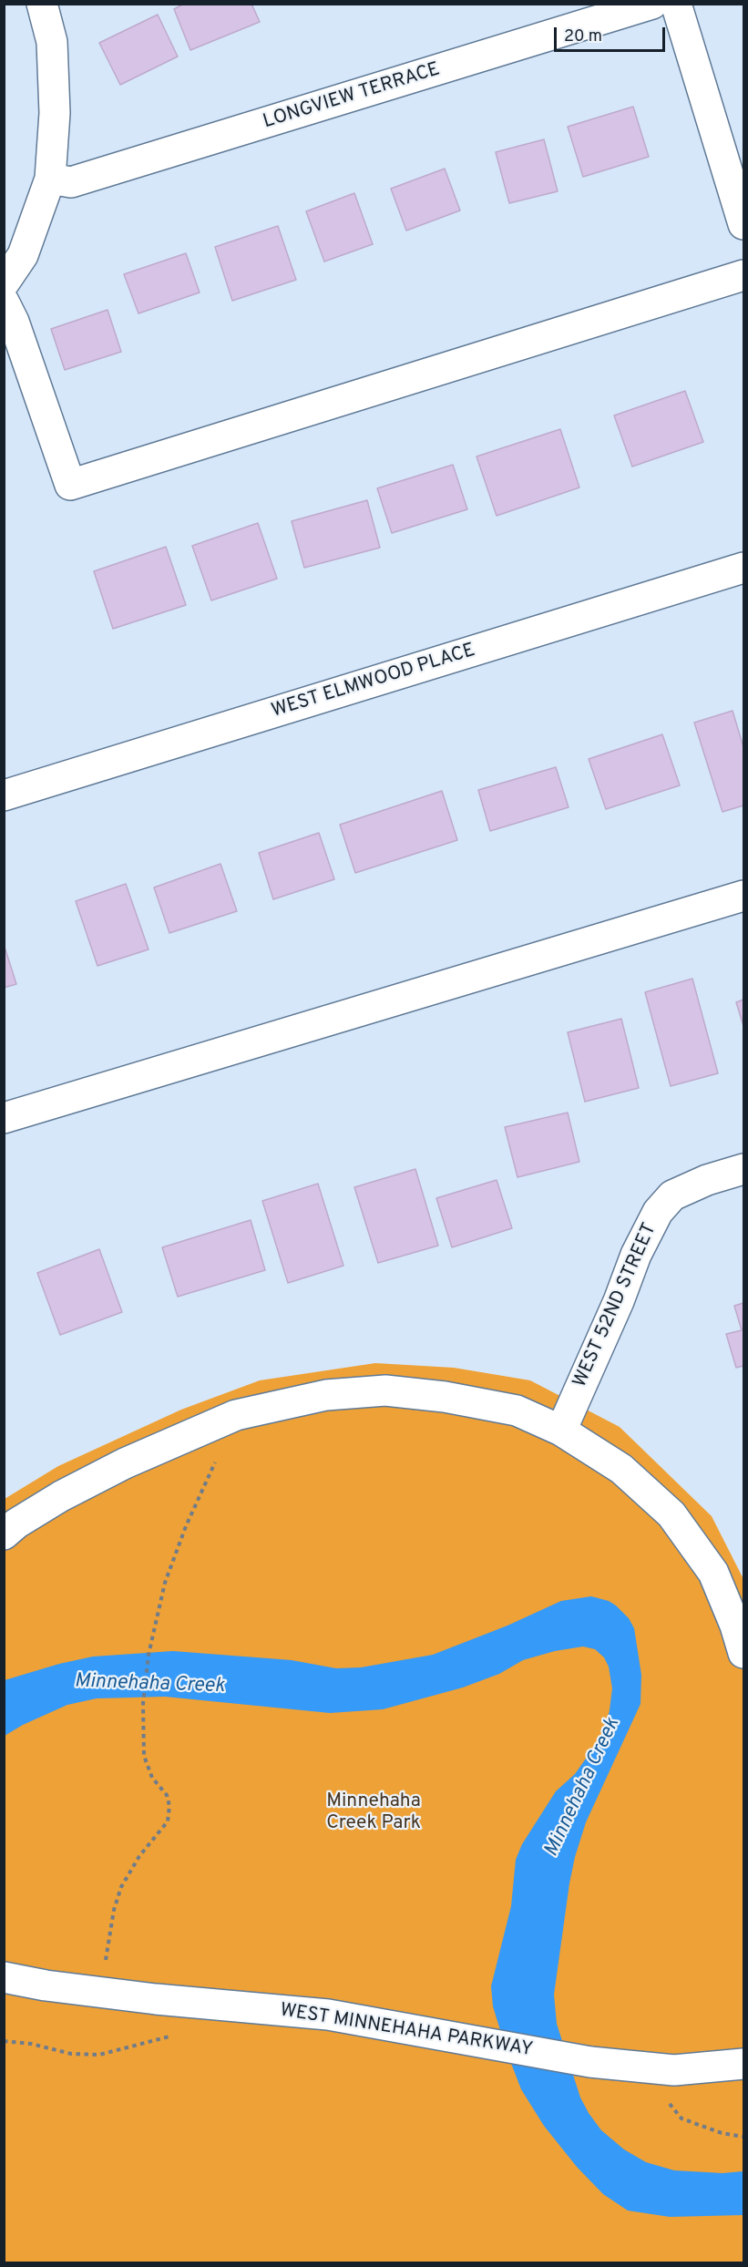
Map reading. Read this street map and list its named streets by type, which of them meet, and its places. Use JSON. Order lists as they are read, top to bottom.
{
  "streets": {
    "street": [
      "LONGVIEW TERRACE",
      "WEST ELMWOOD PLACE",
      "WEST 52ND STREET",
      "WEST MINNEHAHA PARKWAY"
    ]
  },
  "water": ["Minnehaha Creek"],
  "parks": ["Minnehaha Creek Park"],
  "scale_bar": "20 m"
}
